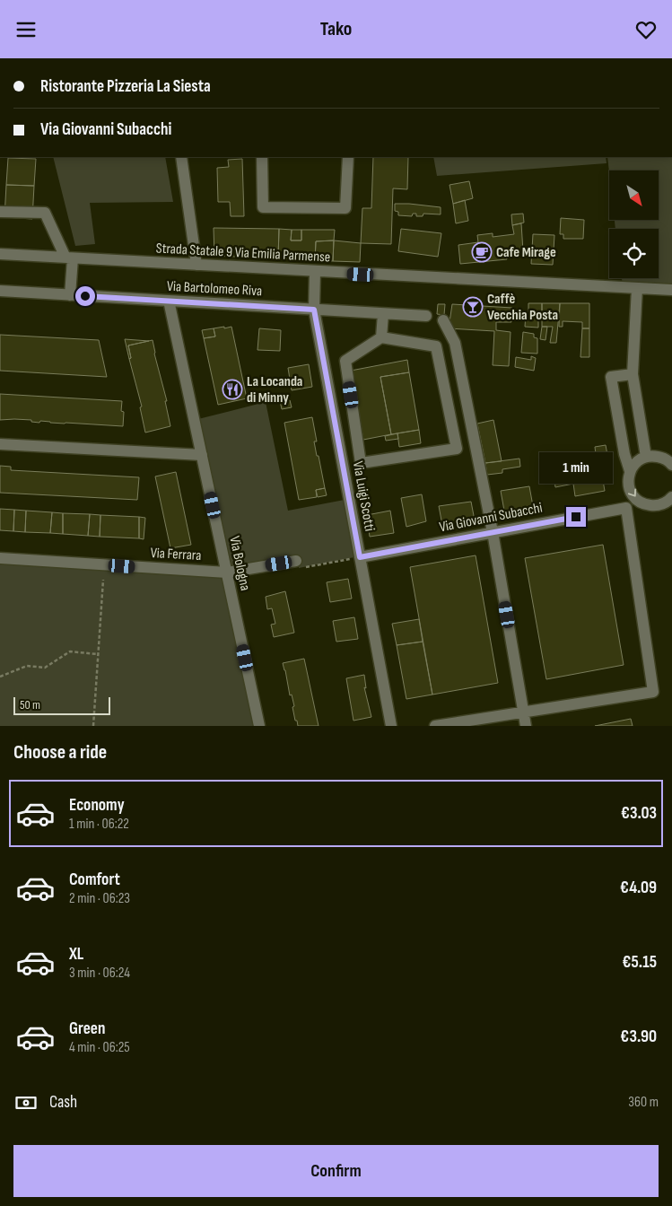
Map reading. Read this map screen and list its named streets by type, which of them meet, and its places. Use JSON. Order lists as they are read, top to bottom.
{
  "streets": {
    "street": [
      "Strada Statale 9 Via Emilia Parmense",
      "Via Bartolomeo Riva",
      "Via Luigi Scotti",
      "Via Giovanni Subacchi",
      "Via Ferrara",
      "Via Bologna"
    ]
  },
  "crossings": [
    ["Strada Statale 9 Via Emilia Parmense", "Via Luigi Scotti"],
    ["Via Bartolomeo Riva", "Via Luigi Scotti"],
    ["Via Bartolomeo Riva", "Via Bologna"],
    ["Via Luigi Scotti", "Via Giovanni Subacchi"],
    ["Via Ferrara", "Via Bologna"]
  ],
  "places": {
    "cafe": ["Cafe Mirage"],
    "bar": ["Caffè Vecchia Posta"],
    "restaurant": ["La Locanda di Minny"]
  },
  "scale_bar": "50 m",
  "north": "bottom right",
  "page": {
    "header": "Tako",
    "banner": ["Ristorante Pizzeria La Siesta", "Via Giovanni Subacchi"],
    "bubble": "1 min",
    "scale": "50 m",
    "heading": "Choose a ride",
    "list": [
      {
        "name": "Economy",
        "note": "1 min · 06:22",
        "value": "€3.03"
      },
      {
        "name": "Comfort",
        "note": "2 min · 06:23",
        "value": "€4.09"
      },
      {
        "name": "XL",
        "note": "3 min · 06:24",
        "value": "€5.15"
      },
      {
        "name": "Green",
        "note": "4 min · 06:25",
        "value": "€3.90"
      }
    ],
    "pay": ["Cash", "360 m"],
    "buttons": "Confirm"
  }
}
